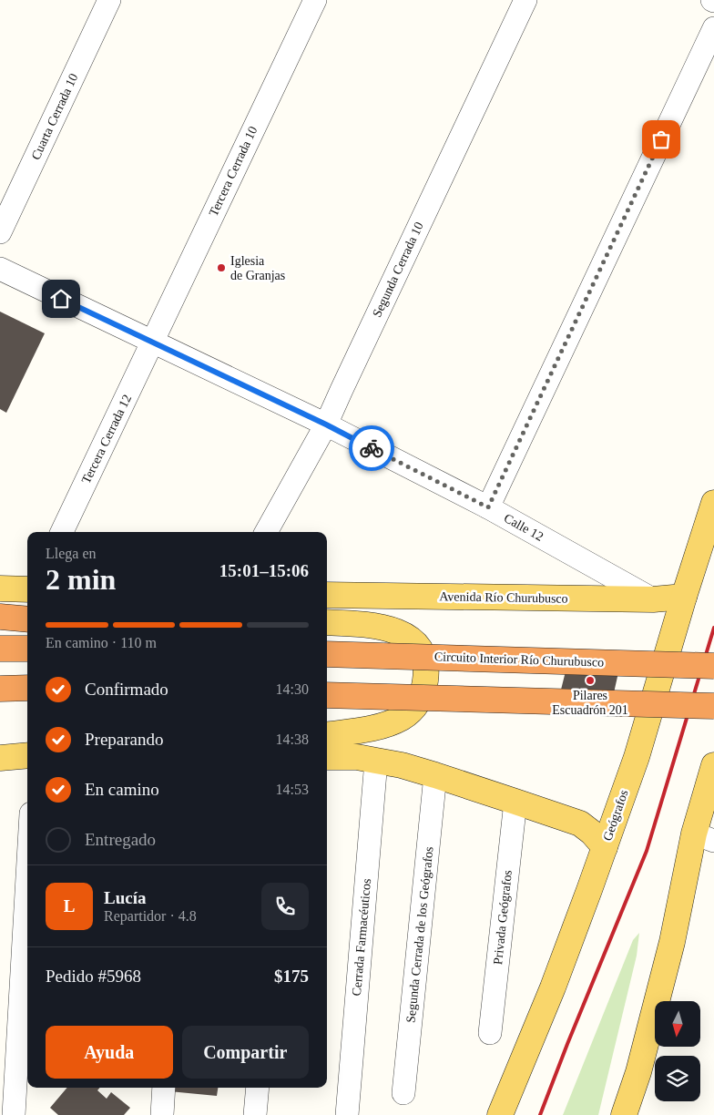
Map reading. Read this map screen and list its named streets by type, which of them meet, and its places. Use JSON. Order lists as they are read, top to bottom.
{
  "streets": {
    "highway": ["Circuito Interior Río Churubusco"],
    "main road": ["Avenida Río Churubusco", "Geógrafos"],
    "street": [
      "Cuarta Cerrada 10",
      "Tercera Cerrada 10",
      "Segunda Cerrada 10",
      "Tercera Cerrada 12",
      "Calle 12",
      "Privada Geógrafos",
      "Segunda Cerrada de los Geógrafos",
      "Cerrada Farmacéuticos"
    ]
  },
  "crossings": [
    ["Tercera Cerrada 10", "Tercera Cerrada 12"],
    ["Tercera Cerrada 10", "Calle 12"],
    ["Segunda Cerrada 10", "Calle 12"],
    ["Tercera Cerrada 12", "Calle 12"],
    ["Calle 12", "Avenida Río Churubusco"],
    ["Avenida Río Churubusco", "Geógrafos"]
  ],
  "places": ["Iglesia de Granjas", "Pilares Escuadrón 201"],
  "north": "bottom",
  "page": {
    "heading": ["2 min", "Llega en", "15:01–15:06"],
    "panel": [
      "Lucía",
      "Repartidor · 4.8",
      "Pedido #5968",
      "$175"
    ],
    "bar": "En camino · 110 m",
    "list": [
      ["Confirmado", "14:30"],
      ["Preparando", "14:38"],
      ["En camino", "14:53"],
      "Entregado"
    ],
    "round": "L",
    "buttons": ["Ayuda", "Compartir"]
  }
}
